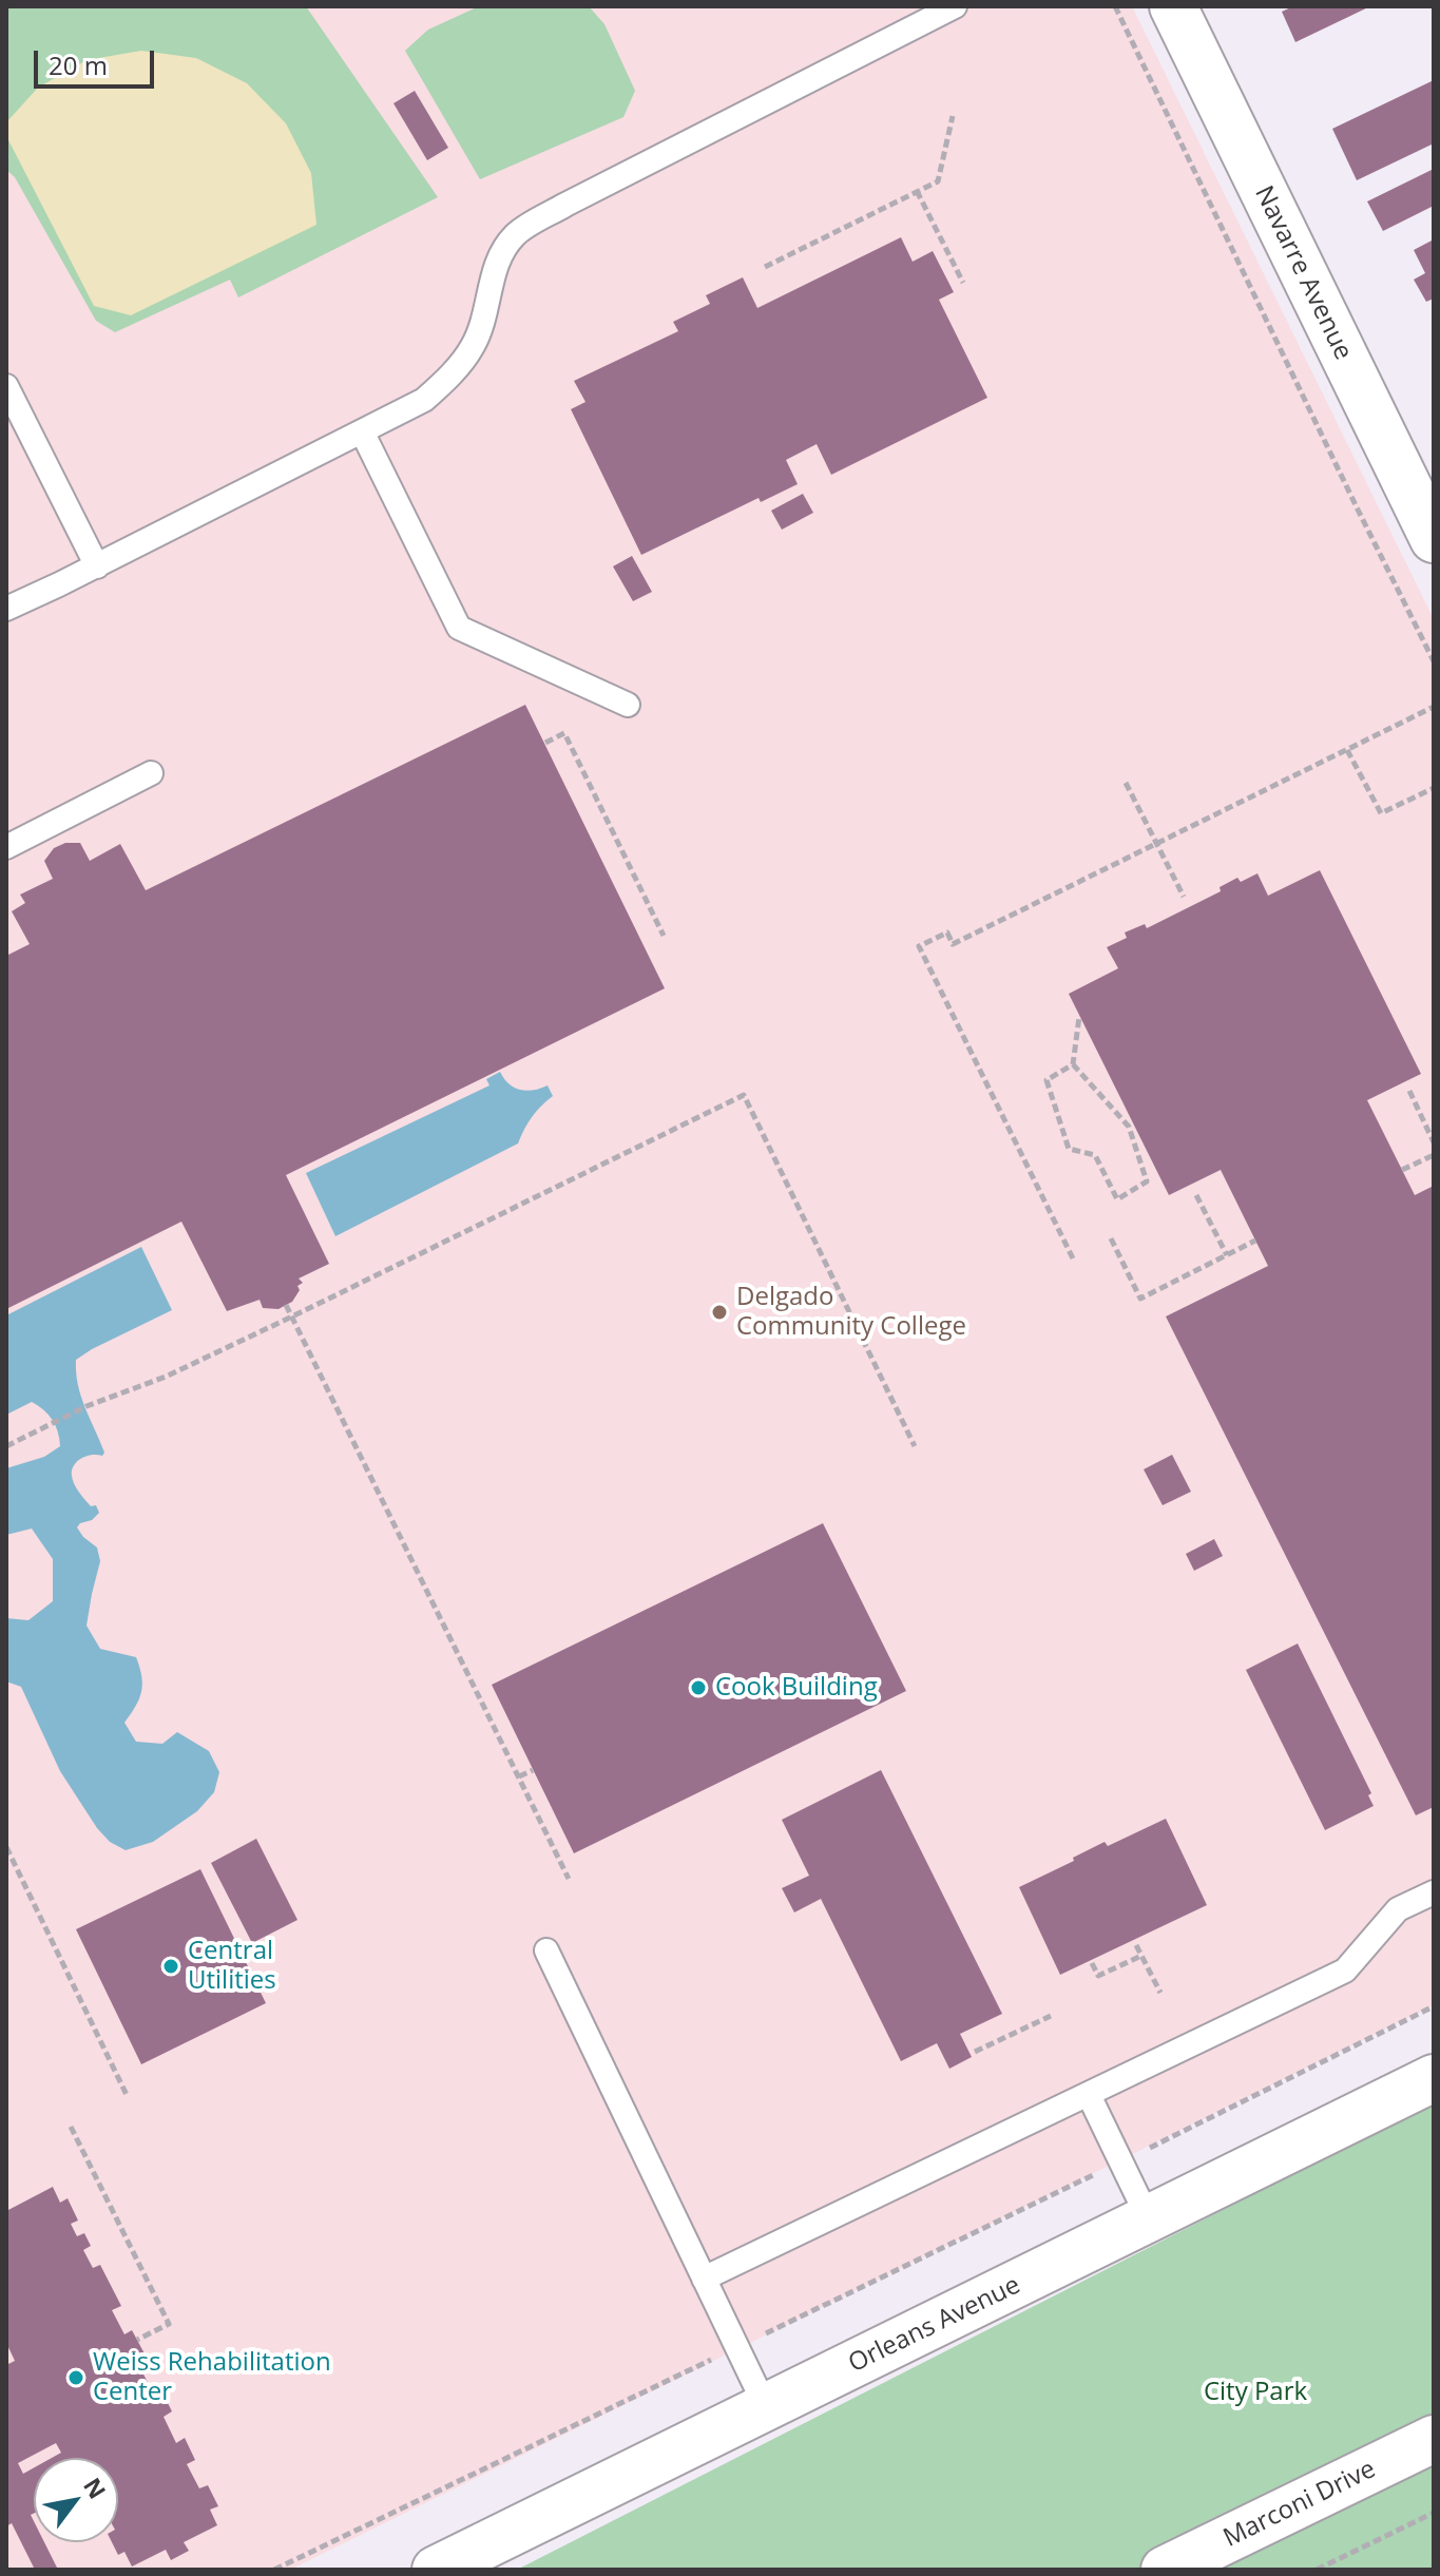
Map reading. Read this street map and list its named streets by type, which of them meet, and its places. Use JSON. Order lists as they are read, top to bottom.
{
  "streets": {
    "street": ["Navarre Avenue", "Orleans Avenue", "Marconi Drive"]
  },
  "parks": ["City Park"],
  "places": [
    "Delgado Community College",
    "Cook Building",
    "Central Utilities",
    "Weiss Rehabilitation Center"
  ],
  "scale_bar": "20 m",
  "north": "top right"
}
